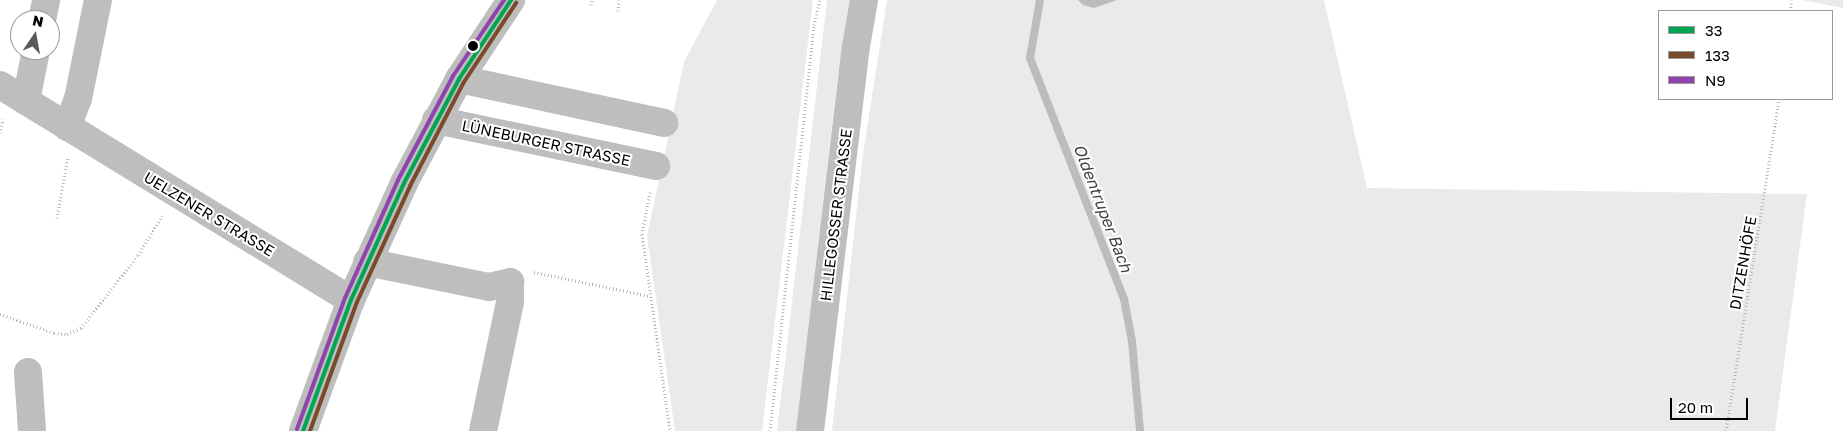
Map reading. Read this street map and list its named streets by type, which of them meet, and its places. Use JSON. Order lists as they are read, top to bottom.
{
  "streets": {
    "street": ["LÜNEBURGER STRASSE", "UELZENER STRASSE", "HILLEGOSSER STRASSE"],
    "path": ["DITZENHÖFE"]
  },
  "crossings": [
    ["LÜNEBURGER STRASSE", "UELZENER STRASSE"]
  ],
  "water": ["Oldentruper Bach"],
  "lines": ["transit line 33", "transit line N9", "transit line 133"],
  "legend": ["33", "133", "N9"],
  "scale_bar": "20 m",
  "north": "top"
}
